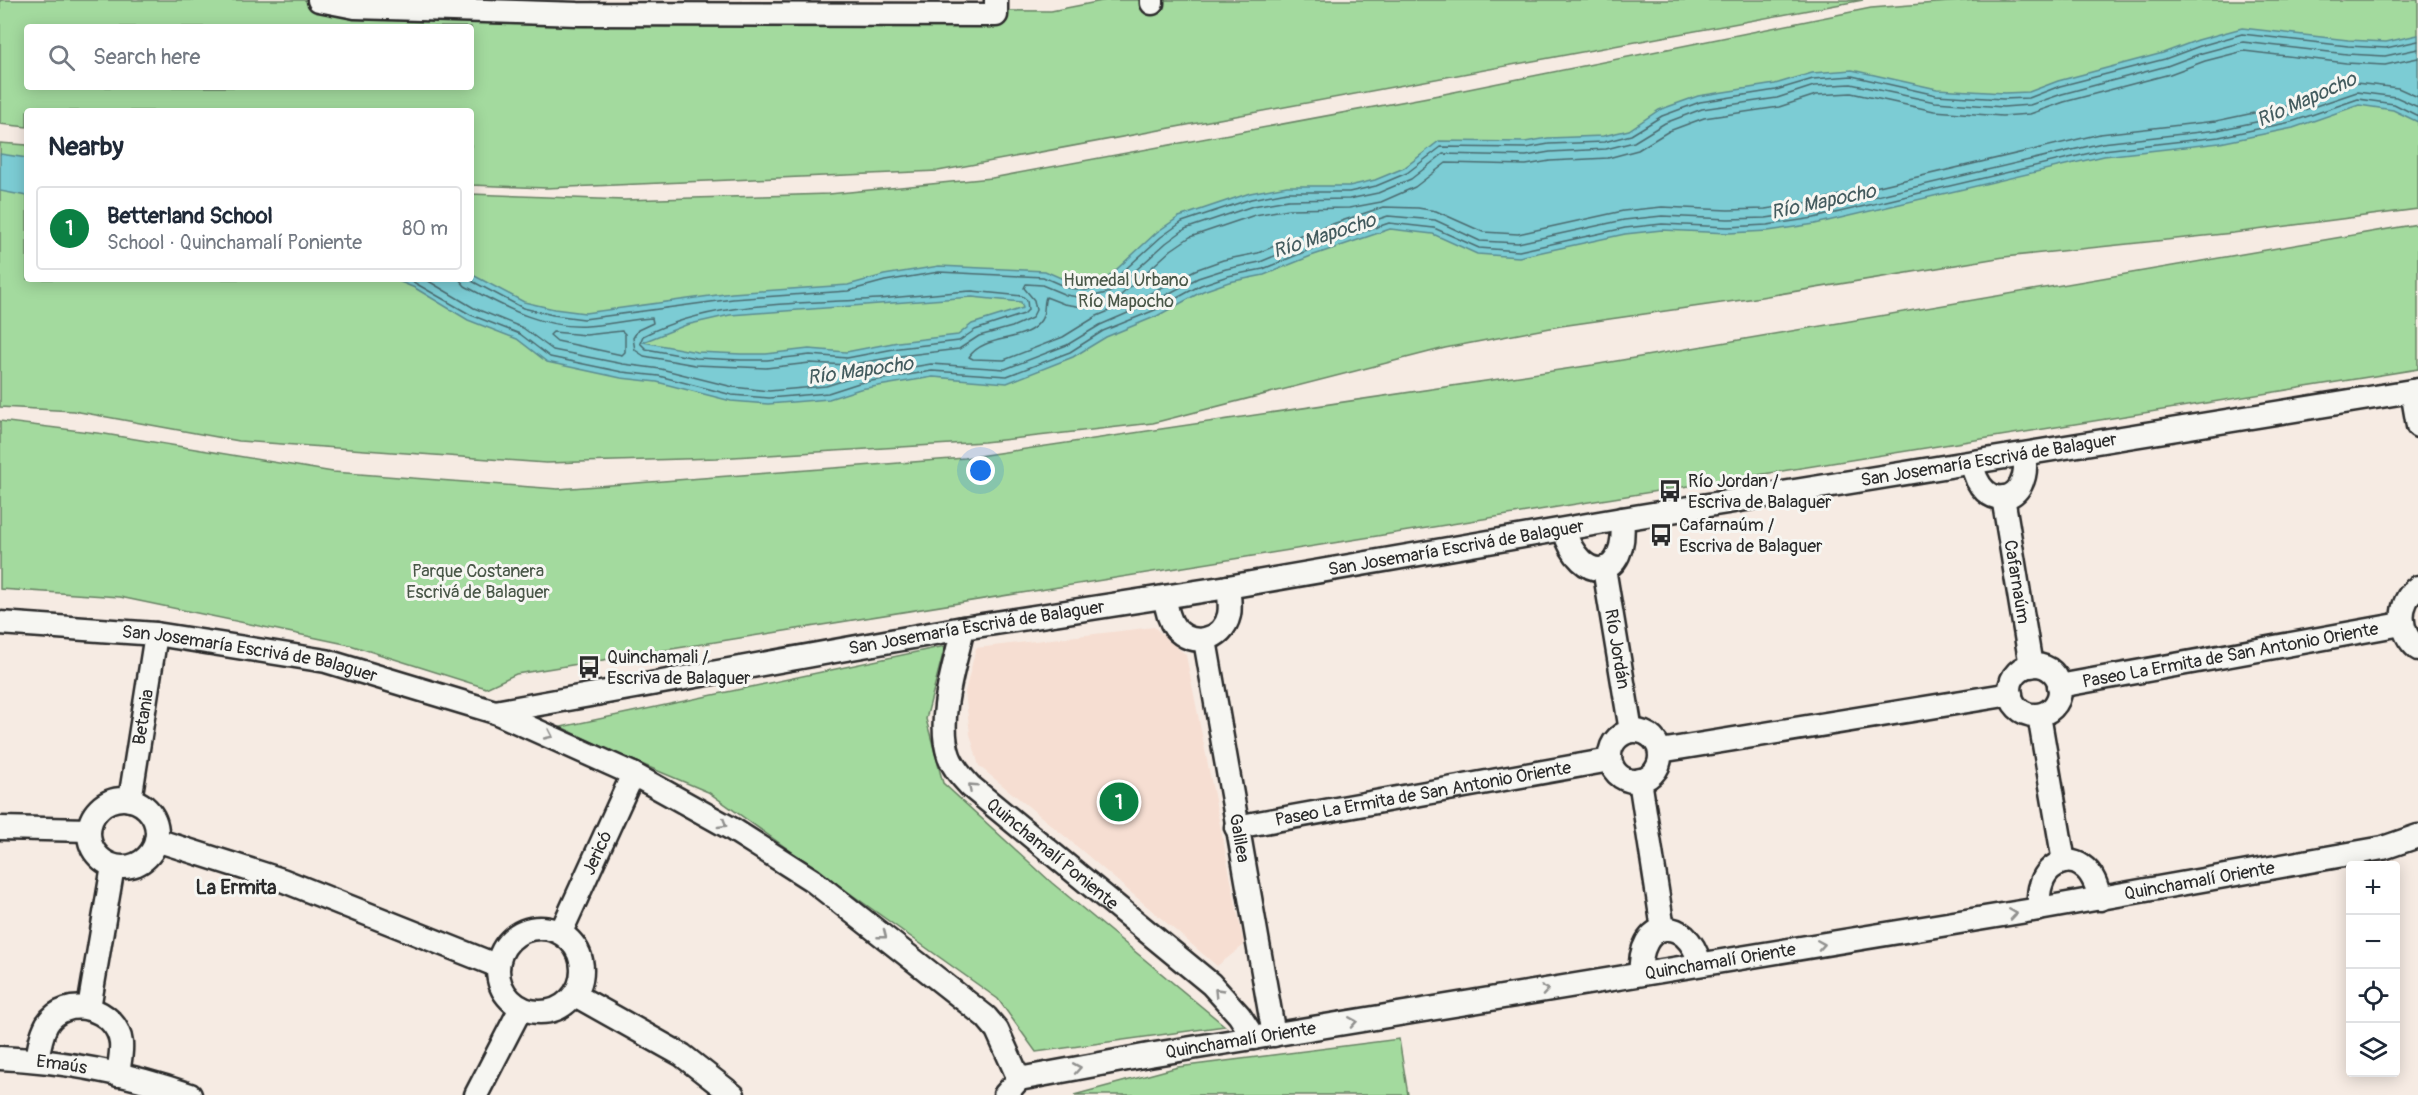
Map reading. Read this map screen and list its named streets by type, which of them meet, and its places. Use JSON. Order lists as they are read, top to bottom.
{
  "streets": {
    "street": [
      "San Josemaría Escrivá de Balaguer",
      "Cafarnaúm",
      "Río Jordán",
      "Paseo La Ermita de San Antonio Oriente",
      "Betania",
      "Galilea",
      "Jericó",
      "Quinchamalí Poniente",
      "Quinchamalí Oriente",
      "Emaús"
    ]
  },
  "crossings": [
    ["San Josemaría Escrivá de Balaguer", "Betania"],
    ["San Josemaría Escrivá de Balaguer", "Jericó"],
    ["San Josemaría Escrivá de Balaguer", "Quinchamalí Poniente"],
    ["San Josemaría Escrivá de Balaguer", "Quinchamalí Oriente"],
    ["Cafarnaúm", "Paseo La Ermita de San Antonio Oriente"],
    ["Río Jordán", "Paseo La Ermita de San Antonio Oriente"],
    ["Paseo La Ermita de San Antonio Oriente", "Galilea"],
    ["Galilea", "Quinchamalí Poniente"],
    ["Galilea", "Quinchamalí Oriente"],
    ["Quinchamalí Poniente", "Quinchamalí Oriente"]
  ],
  "one_way": ["Quinchamalí Poniente", "Quinchamalí Oriente"],
  "districts": ["La Ermita"],
  "water": ["Río Mapocho"],
  "parks": ["Humedal Urbano Río Mapocho", "Parque Costanera Escrivá de Balaguer"],
  "places": {
    "bus stop": ["Río Jordan / Escriva de Balaguer", "Cafarnaúm / Escriva de Balaguer", "Quinchamali / Escriva de Balaguer"]
  },
  "page": {
    "search": "Search here",
    "heading": "Nearby",
    "list": [
      {
        "mark": "1",
        "name": "Betterland School",
        "note": "School · Quinchamalí Poniente",
        "value": "80 m"
      }
    ],
    "pins": "1",
    "map_buttons": ["+", "−"]
  }
}
